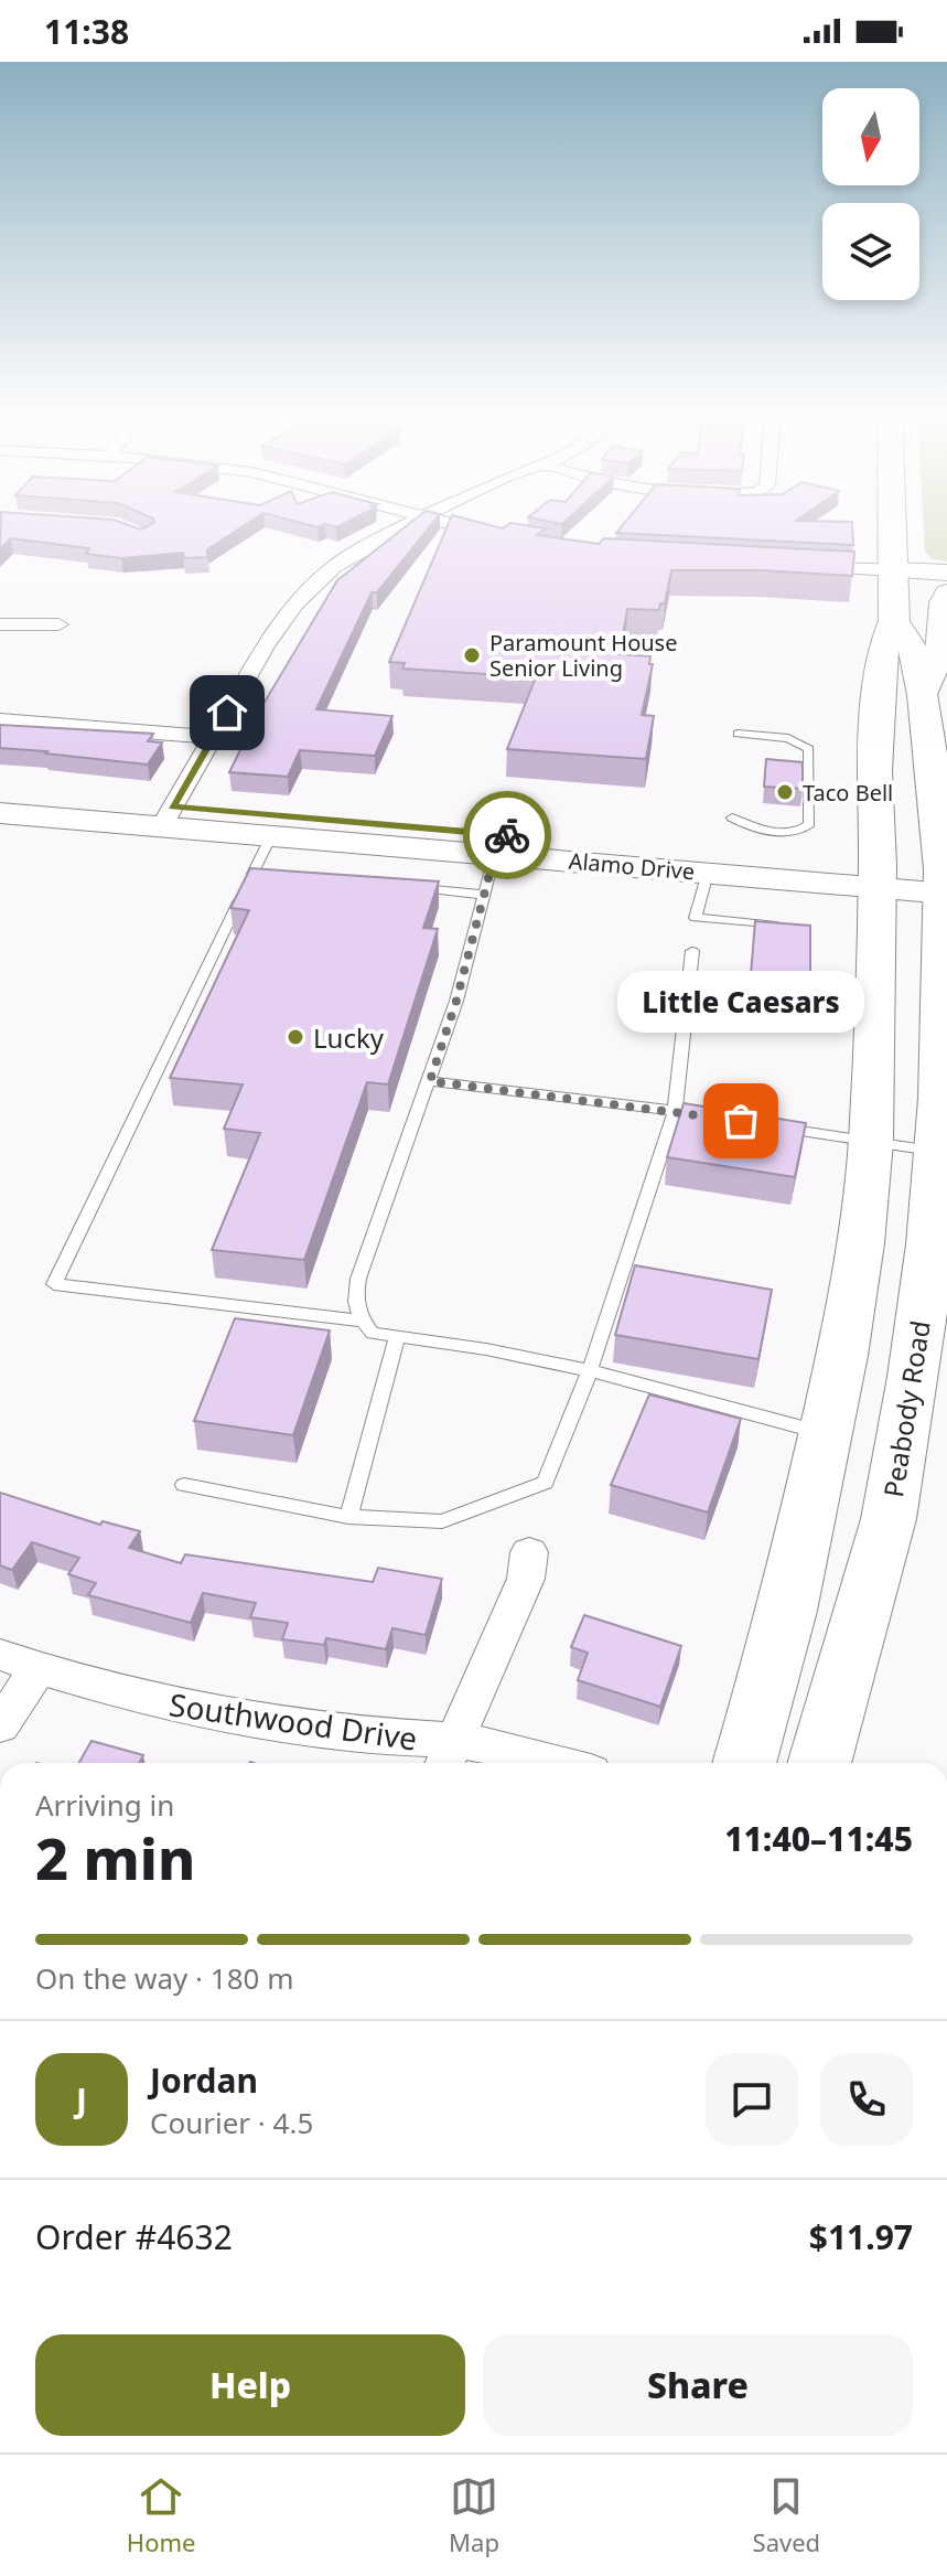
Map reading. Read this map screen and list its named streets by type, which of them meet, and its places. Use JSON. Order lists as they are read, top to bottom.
{
  "streets": {
    "main road": ["Alamo Drive", "Peabody Road"],
    "street": ["Southwood Drive"]
  },
  "crossings": [
    ["Alamo Drive", "Peabody Road"]
  ],
  "places": [
    "Paramount House Senior Living",
    "Taco Bell",
    "Lucky",
    "Little Caesars"
  ],
  "north": "bottom",
  "page": {
    "status": "11:38",
    "bubble": "Little Caesars",
    "heading": ["2 min", "Arriving in", "11:40–11:45"],
    "panel": [
      "Jordan",
      "Courier · 4.5",
      "Order #4632",
      "$11.97"
    ],
    "bar": "On the way · 180 m",
    "round": "J",
    "buttons": ["Help", "Share"],
    "tabs": ["Home", "Map", "Saved"]
  }
}
